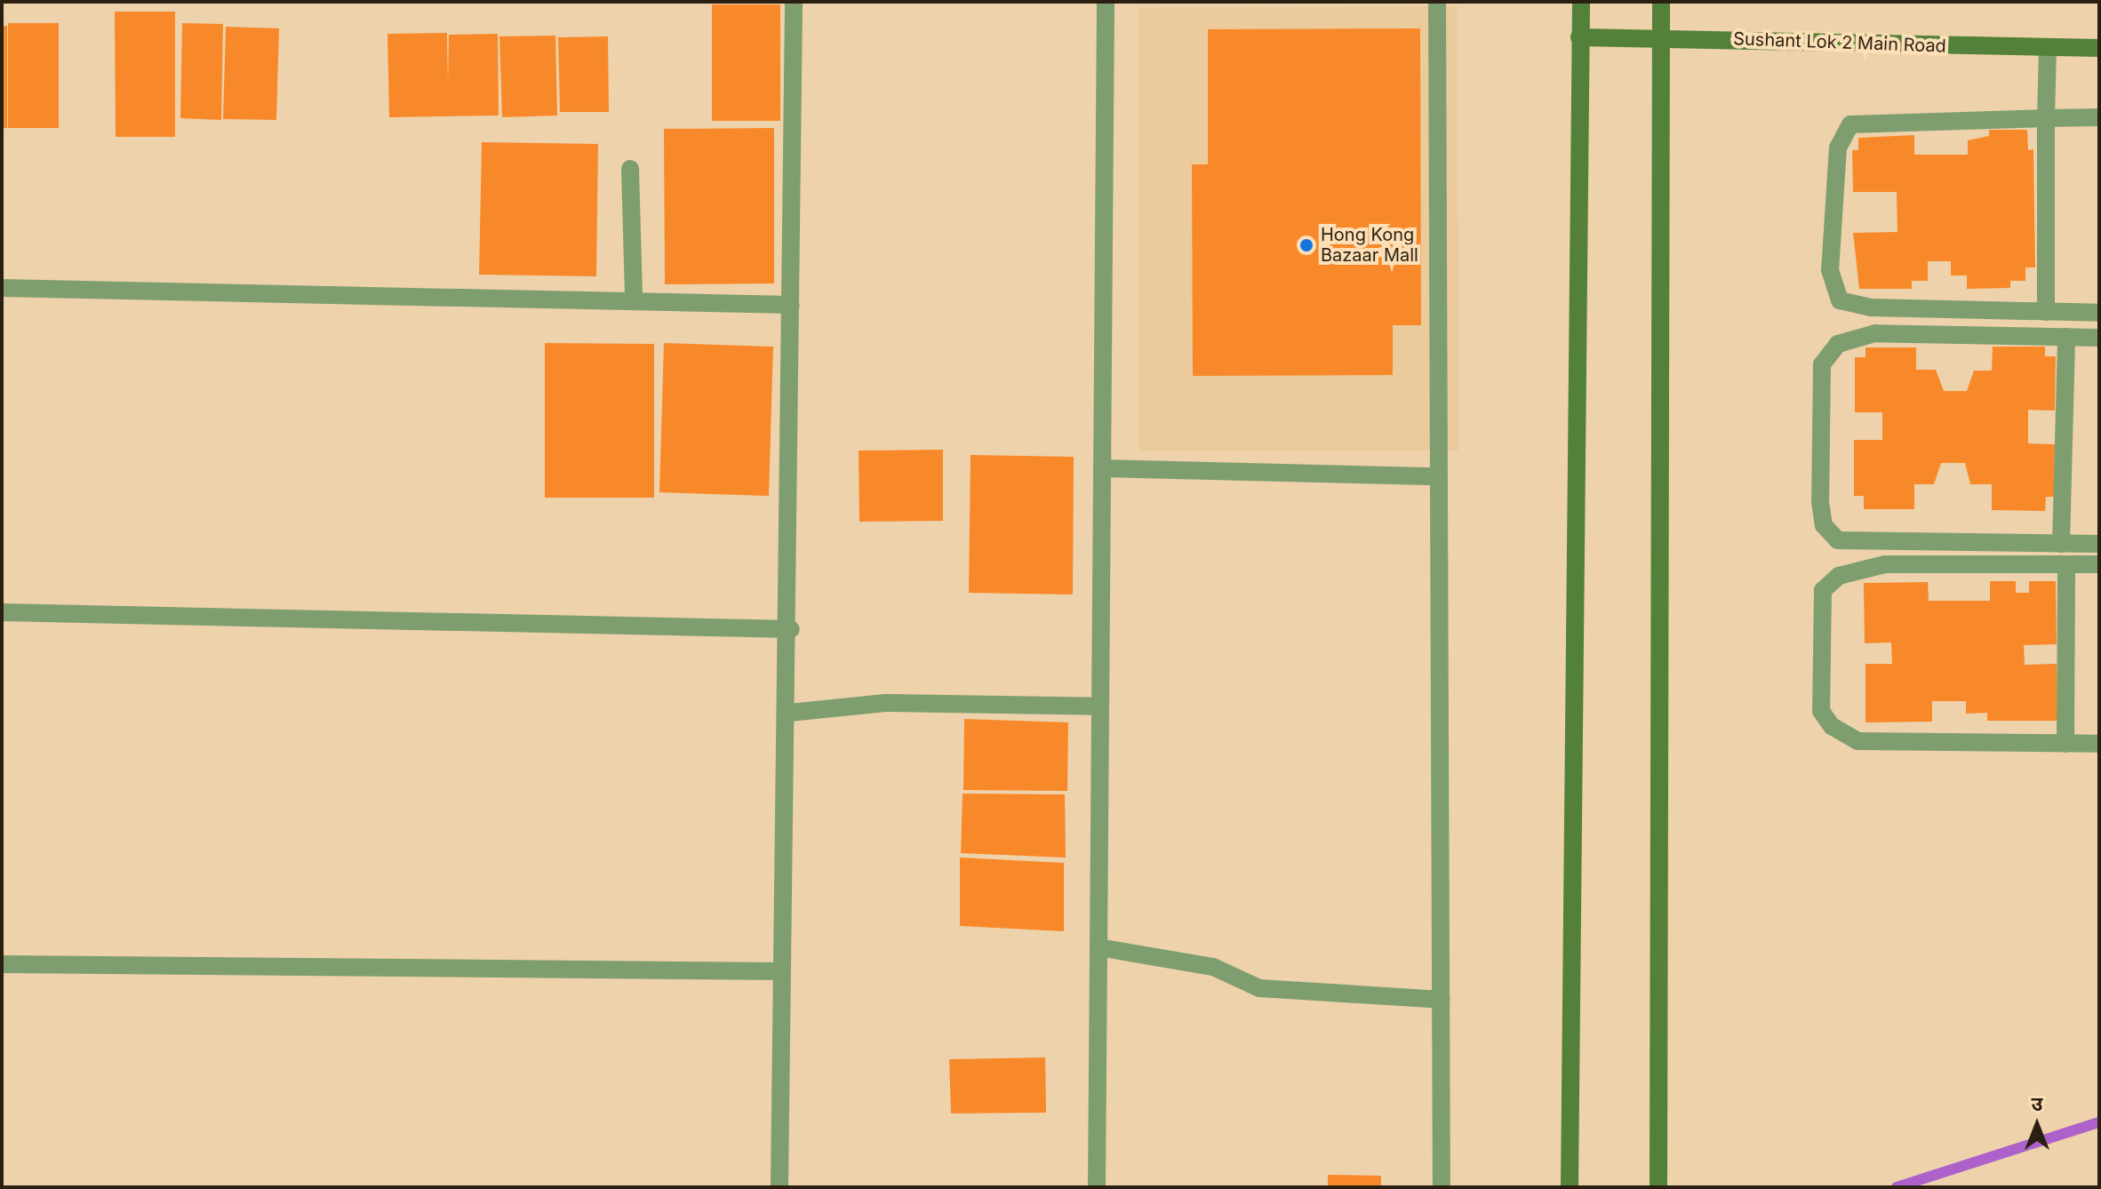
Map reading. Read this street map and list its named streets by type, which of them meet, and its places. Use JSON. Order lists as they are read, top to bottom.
{
  "streets": {
    "main road": ["Sushant Lok 2 Main Road"]
  },
  "places": ["Hong Kong Bazaar Mall"],
  "north": "top"
}
